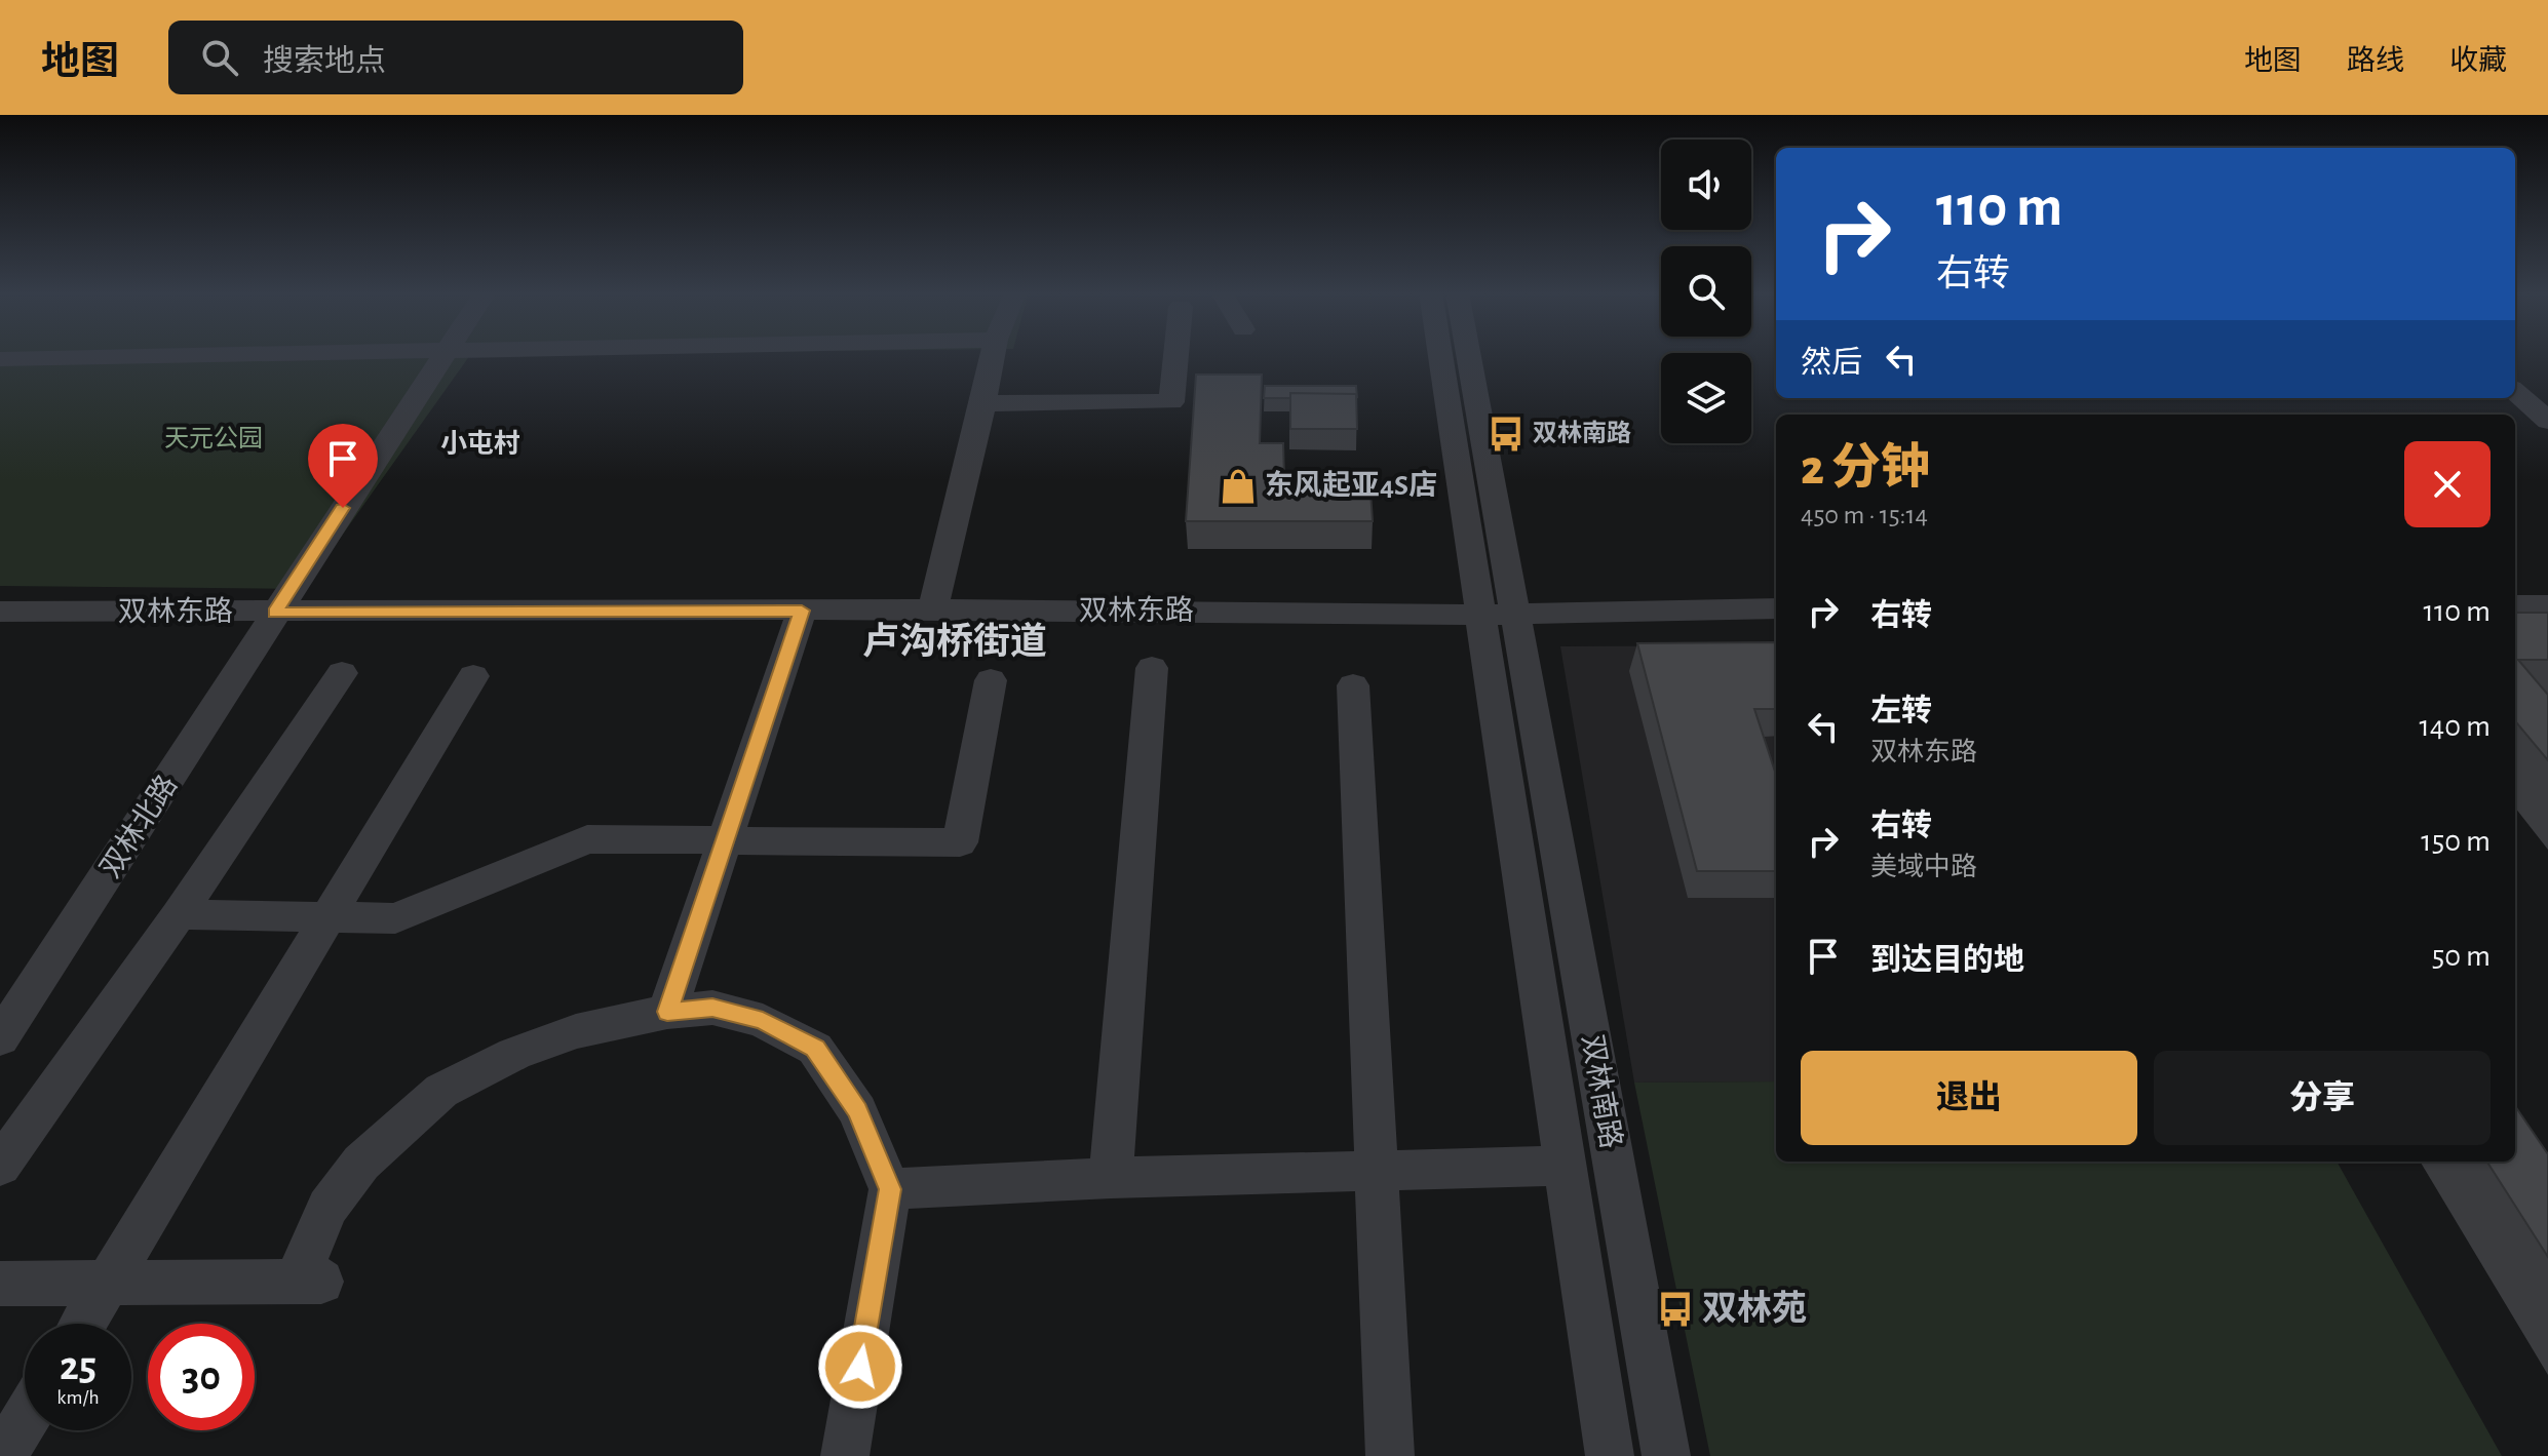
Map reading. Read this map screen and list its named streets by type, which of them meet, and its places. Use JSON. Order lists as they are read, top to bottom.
{
  "streets": {
    "street": ["双林东路", "双林北路", "双林南路"]
  },
  "crossings": [
    ["双林东路", "双林北路"],
    ["双林东路", "双林南路"]
  ],
  "districts": ["小屯村", "卢沟桥街道"],
  "parks": ["天元公园"],
  "places": {
    "bus stop": ["双林南路", "双林苑"],
    "shop": ["东风起亚4S店"]
  },
  "page": {
    "header": "地图",
    "search": "搜索地点",
    "nav": ["地图", "路线", "收藏"],
    "turn": ["110 m", "右转"],
    "then": "然后",
    "heading": ["2 分钟", "450 m · 15:14"],
    "list": [
      {
        "name": "右转",
        "value": "110 m"
      },
      {
        "name": "左转",
        "note": "双林东路",
        "value": "140 m"
      },
      {
        "name": "右转",
        "note": "美域中路",
        "value": "150 m"
      },
      {
        "name": "到达目的地",
        "value": "50 m"
      }
    ],
    "buttons": ["退出", "分享"],
    "speed": "25 km/h",
    "limit": "30"
  }
}
